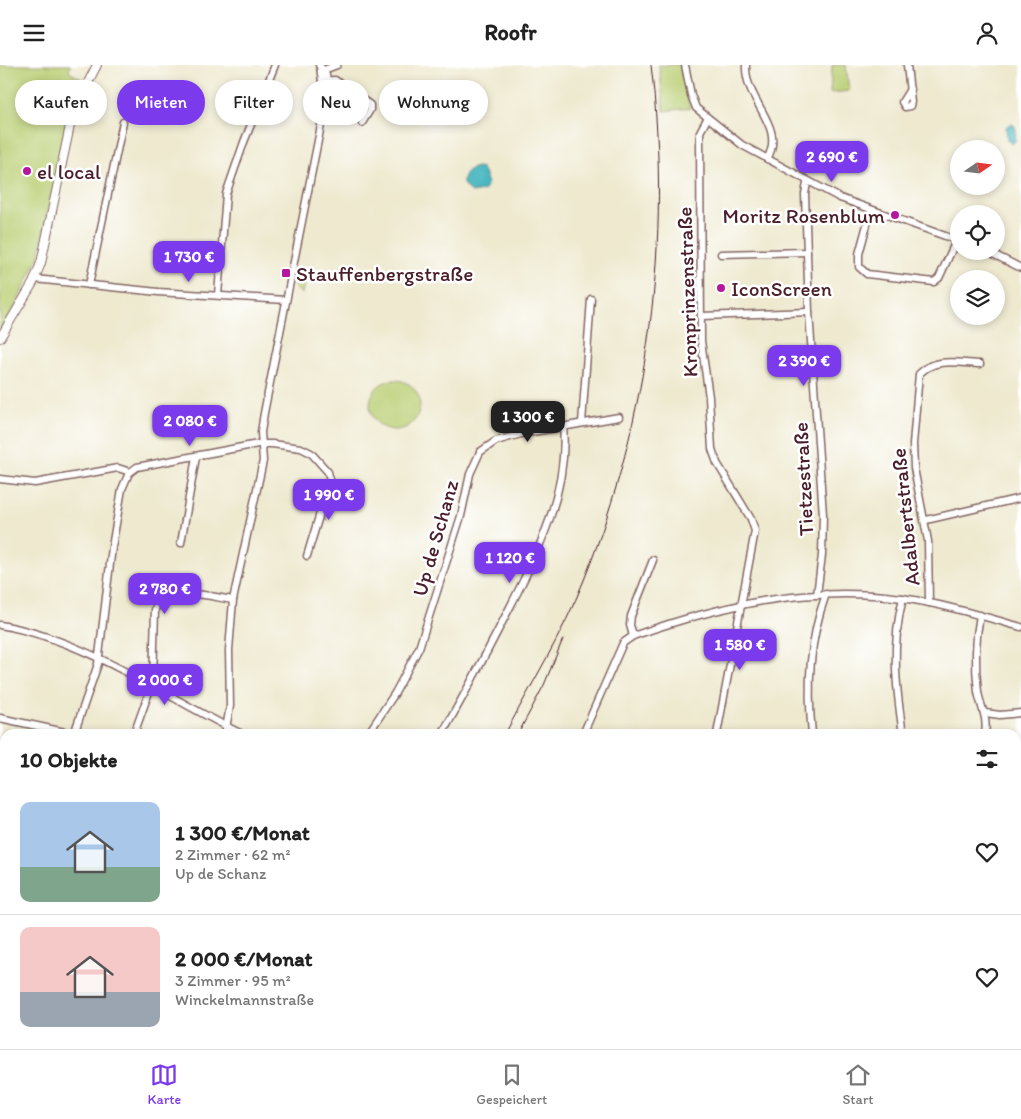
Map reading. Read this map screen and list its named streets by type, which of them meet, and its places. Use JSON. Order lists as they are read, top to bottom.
{
  "streets": {
    "street": [
      "Kronprinzenstraße",
      "Tietzestraße",
      "Adalbertstraße",
      "Up de Schanz"
    ]
  },
  "places": {
    "other": ["el local", "Moritz Rosenblum", "IconScreen"],
    "transit": ["Stauffenbergstraße"]
  },
  "north": "right",
  "page": {
    "header": "Roofr",
    "chip": [
      "Kaufen",
      "Mieten",
      "Filter",
      "Neu",
      "Wohnung"
    ],
    "price": [
      "2 690 €",
      "1 730 €",
      "2 390 €",
      "1 300 €",
      "2 080 €",
      "1 990 €",
      "1 120 €",
      "2 780 €",
      "1 580 €",
      "2 000 €"
    ],
    "heading": "10 Objekte",
    "list": [
      {
        "name": "1 300 €/Monat",
        "note": "2 Zimmer · 62 m² · Up de Schanz"
      },
      {
        "name": "2 000 €/Monat",
        "note": "3 Zimmer · 95 m² · Winckelmannstraße"
      }
    ],
    "tabs": ["Karte", "Gespeichert", "Start"]
  }
}
